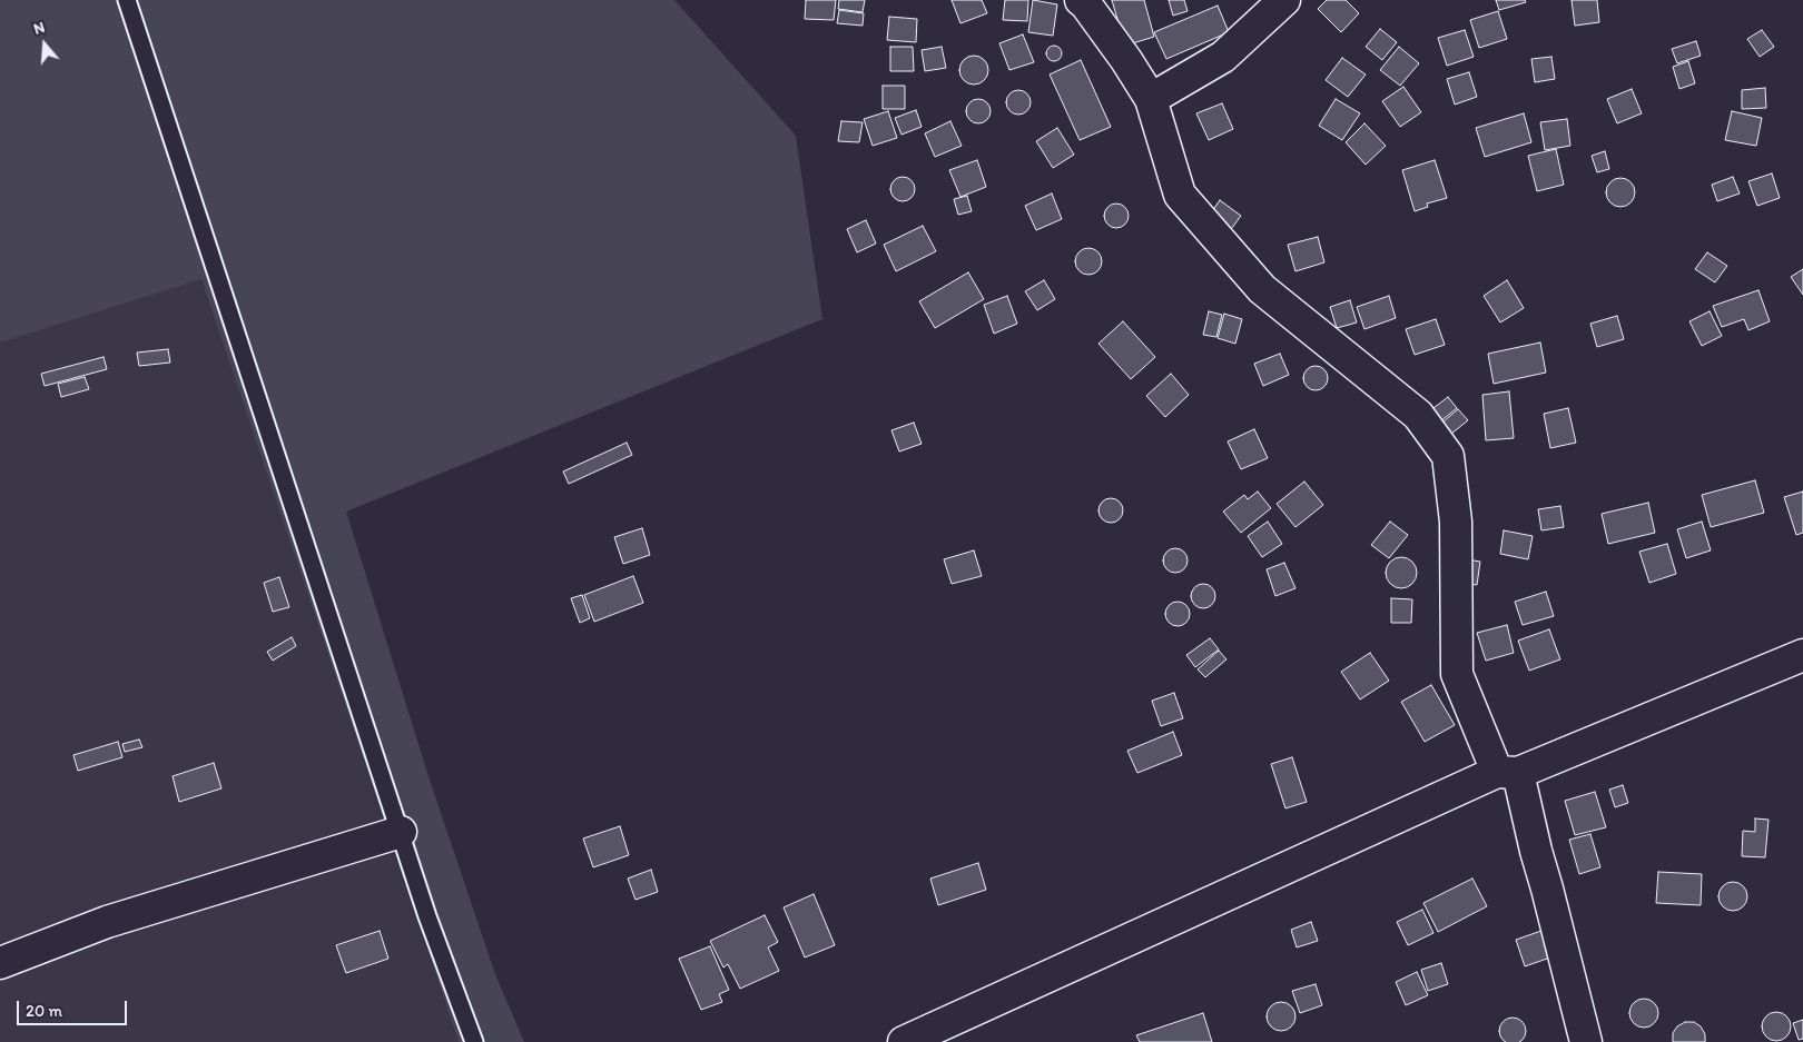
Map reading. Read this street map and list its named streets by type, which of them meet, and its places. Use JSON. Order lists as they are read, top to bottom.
{
  "scale_bar": "20 m",
  "north": "top"
}
